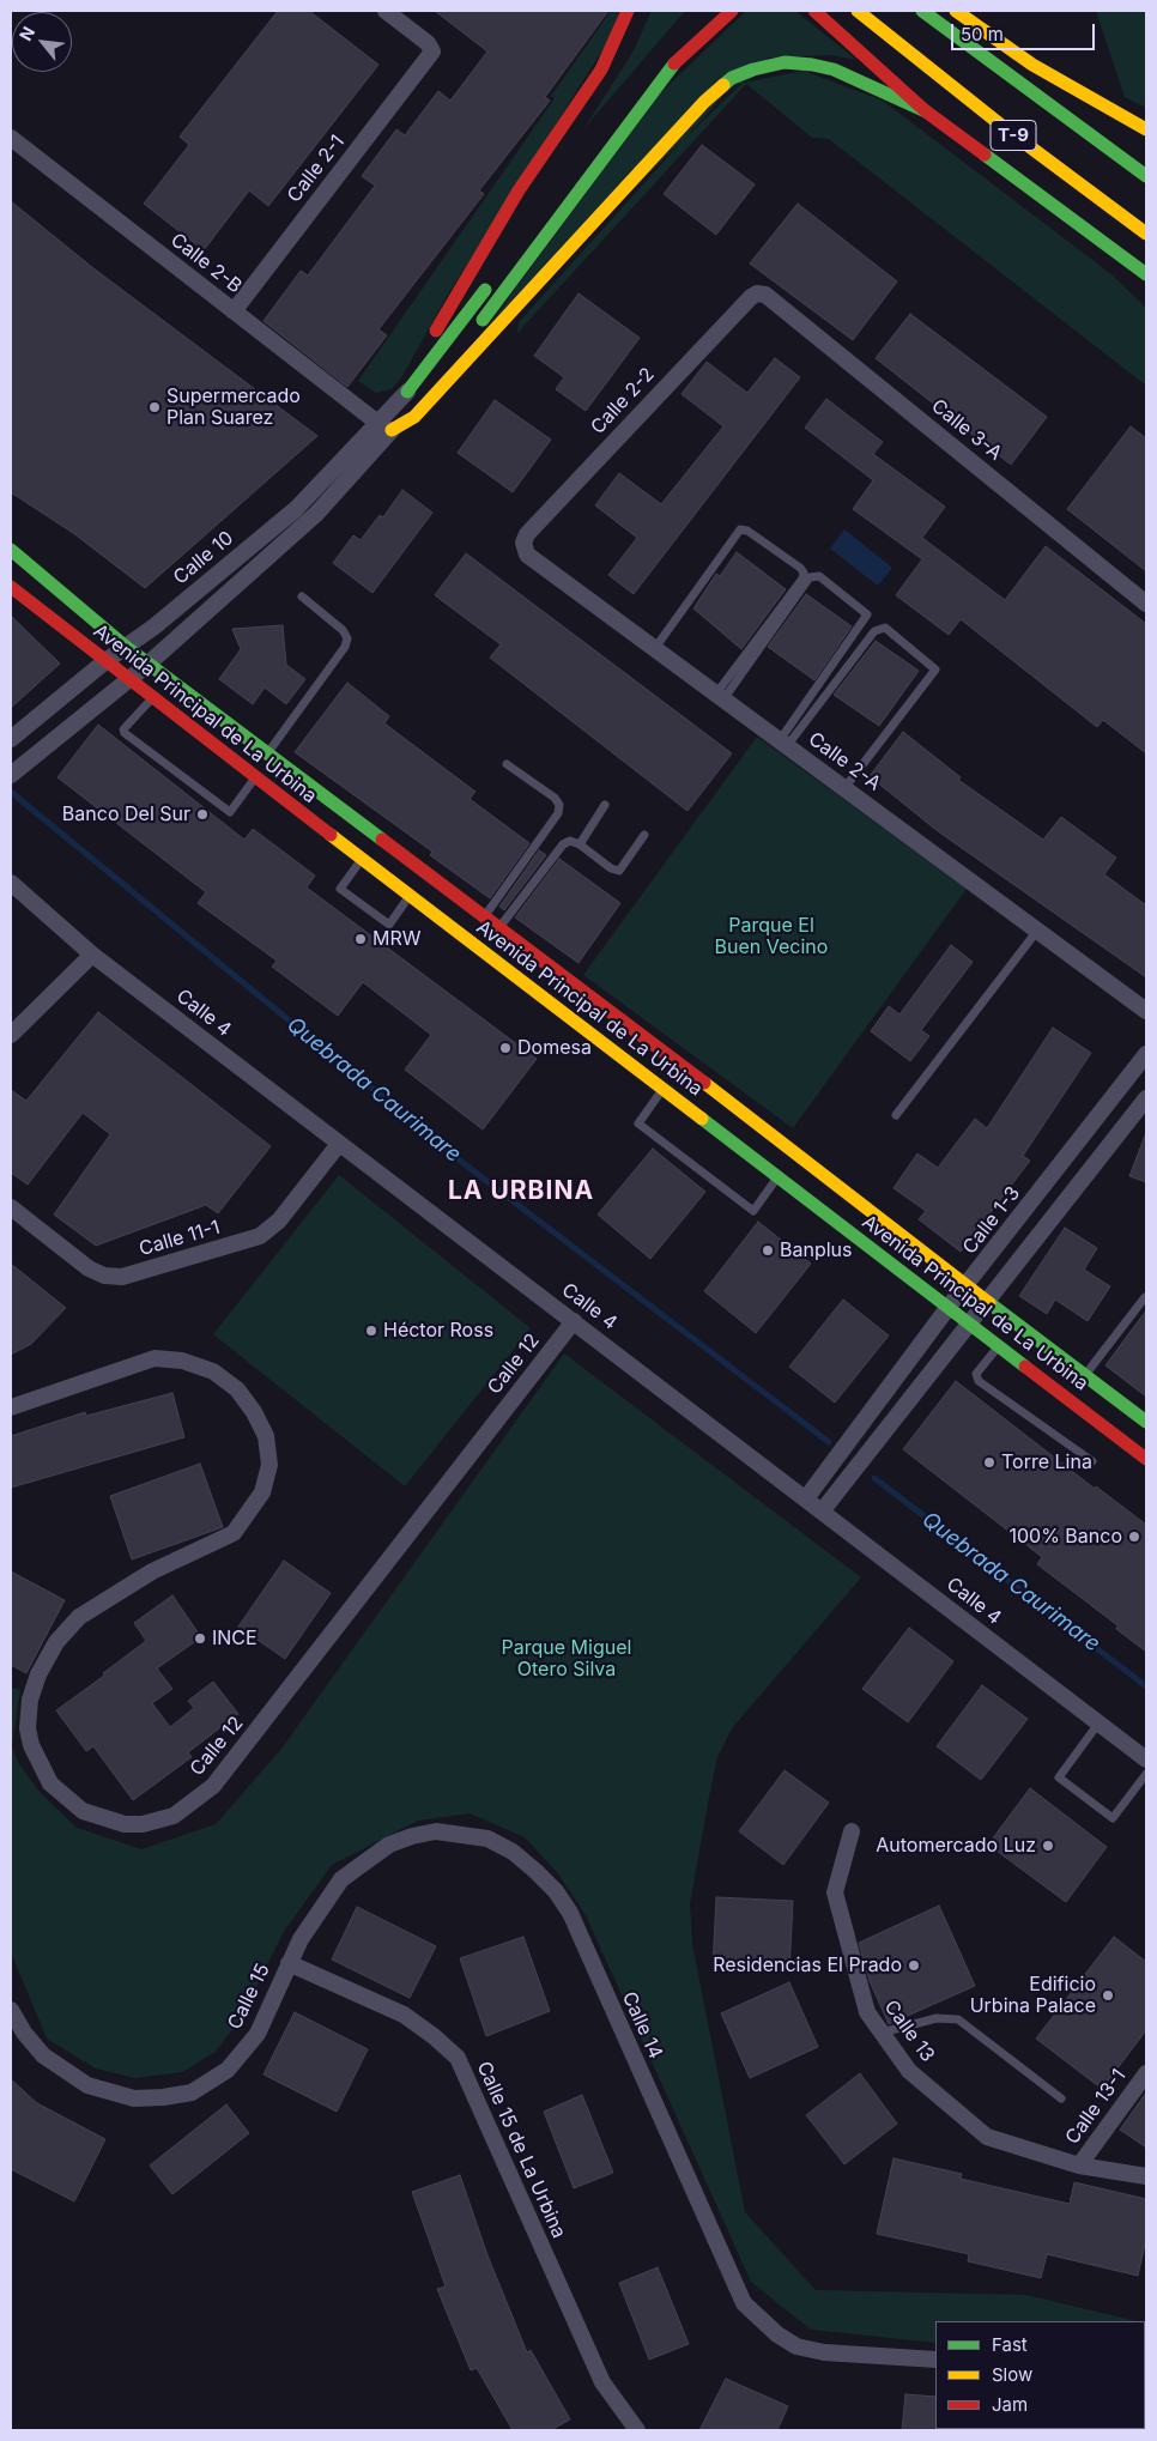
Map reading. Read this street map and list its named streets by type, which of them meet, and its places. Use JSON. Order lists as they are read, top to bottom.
{
  "streets": {
    "main road": ["T-9", "Avenida Principal de La Urbina"],
    "street": [
      "Calle 2-1",
      "Calle 2-B",
      "Calle 2-2",
      "Calle 3-A",
      "Calle 10",
      "Calle 2-A",
      "Calle 4",
      "Calle 1-3",
      "Calle 11-1",
      "Calle 12",
      "Calle 15",
      "Calle 14",
      "Calle 13",
      "Calle 13-1",
      "Calle 15 de La Urbina"
    ]
  },
  "crossings": [
    ["Calle 2-1", "Calle 2-B"],
    ["Calle 2-B", "Calle 10"],
    ["Calle 2-2", "Calle 3-A"],
    ["Calle 2-2", "Calle 2-A"],
    ["Calle 10", "Avenida Principal de La Urbina"],
    ["Avenida Principal de La Urbina", "Calle 1-3"],
    ["Calle 4", "Calle 1-3"],
    ["Calle 4", "Calle 11-1"],
    ["Calle 4", "Calle 12"],
    ["Calle 15", "Calle 14"],
    ["Calle 15", "Calle 15 de La Urbina"],
    ["Calle 14", "Calle 15 de La Urbina"],
    ["Calle 13", "Calle 13-1"]
  ],
  "districts": ["LA URBINA"],
  "water": ["Quebrada Caurimare"],
  "parks": ["Parque El Buen Vecino", "Parque Miguel Otero Silva"],
  "places": [
    "Supermercado Plan Suarez",
    "Banco Del Sur",
    "MRW",
    "Domesa",
    "Banplus",
    "Héctor Ross",
    "Torre Lina",
    "100% Banco",
    "INCE",
    "Automercado Luz",
    "Residencias El Prado",
    "Edificio Urbina Palace"
  ],
  "legend": ["Fast", "Slow", "Jam"],
  "scale_bar": "50 m",
  "north": "top left"
}
